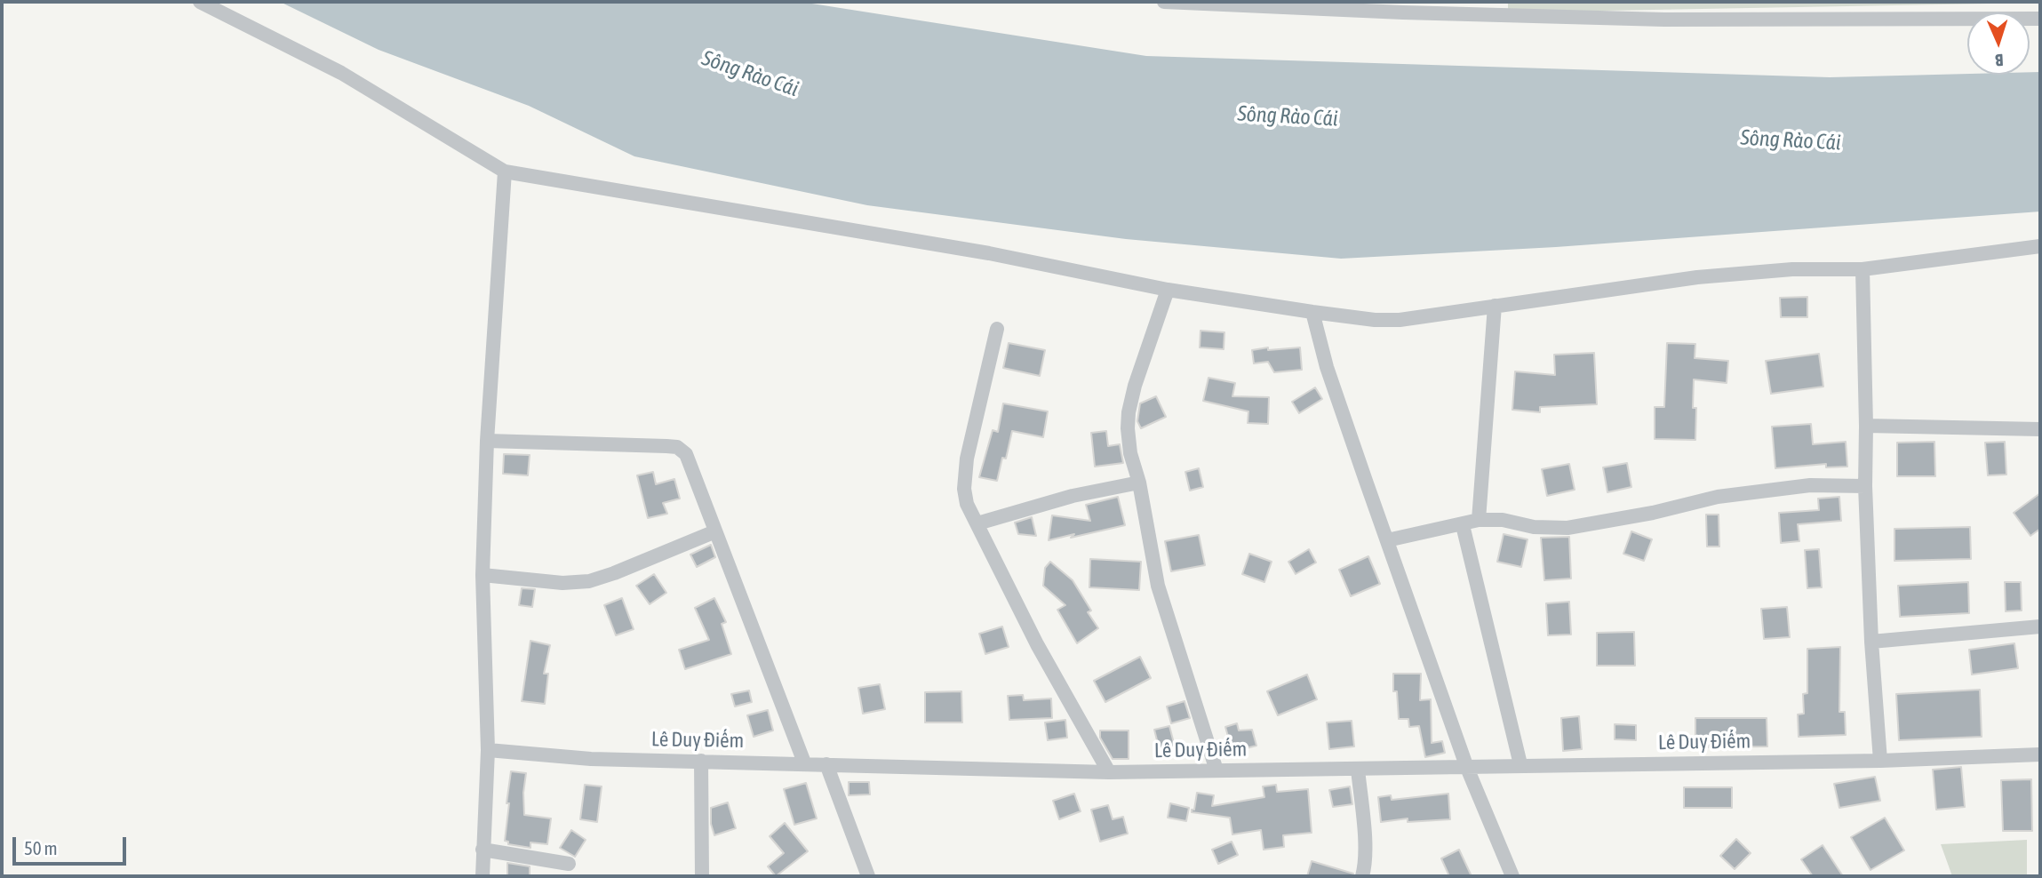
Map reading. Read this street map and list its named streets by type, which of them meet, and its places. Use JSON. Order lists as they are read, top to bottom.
{
  "streets": {
    "street": ["Lê Duy Điếm"]
  },
  "water": ["Sông Rào Cái"],
  "scale_bar": "50 m",
  "north": "bottom"
}
